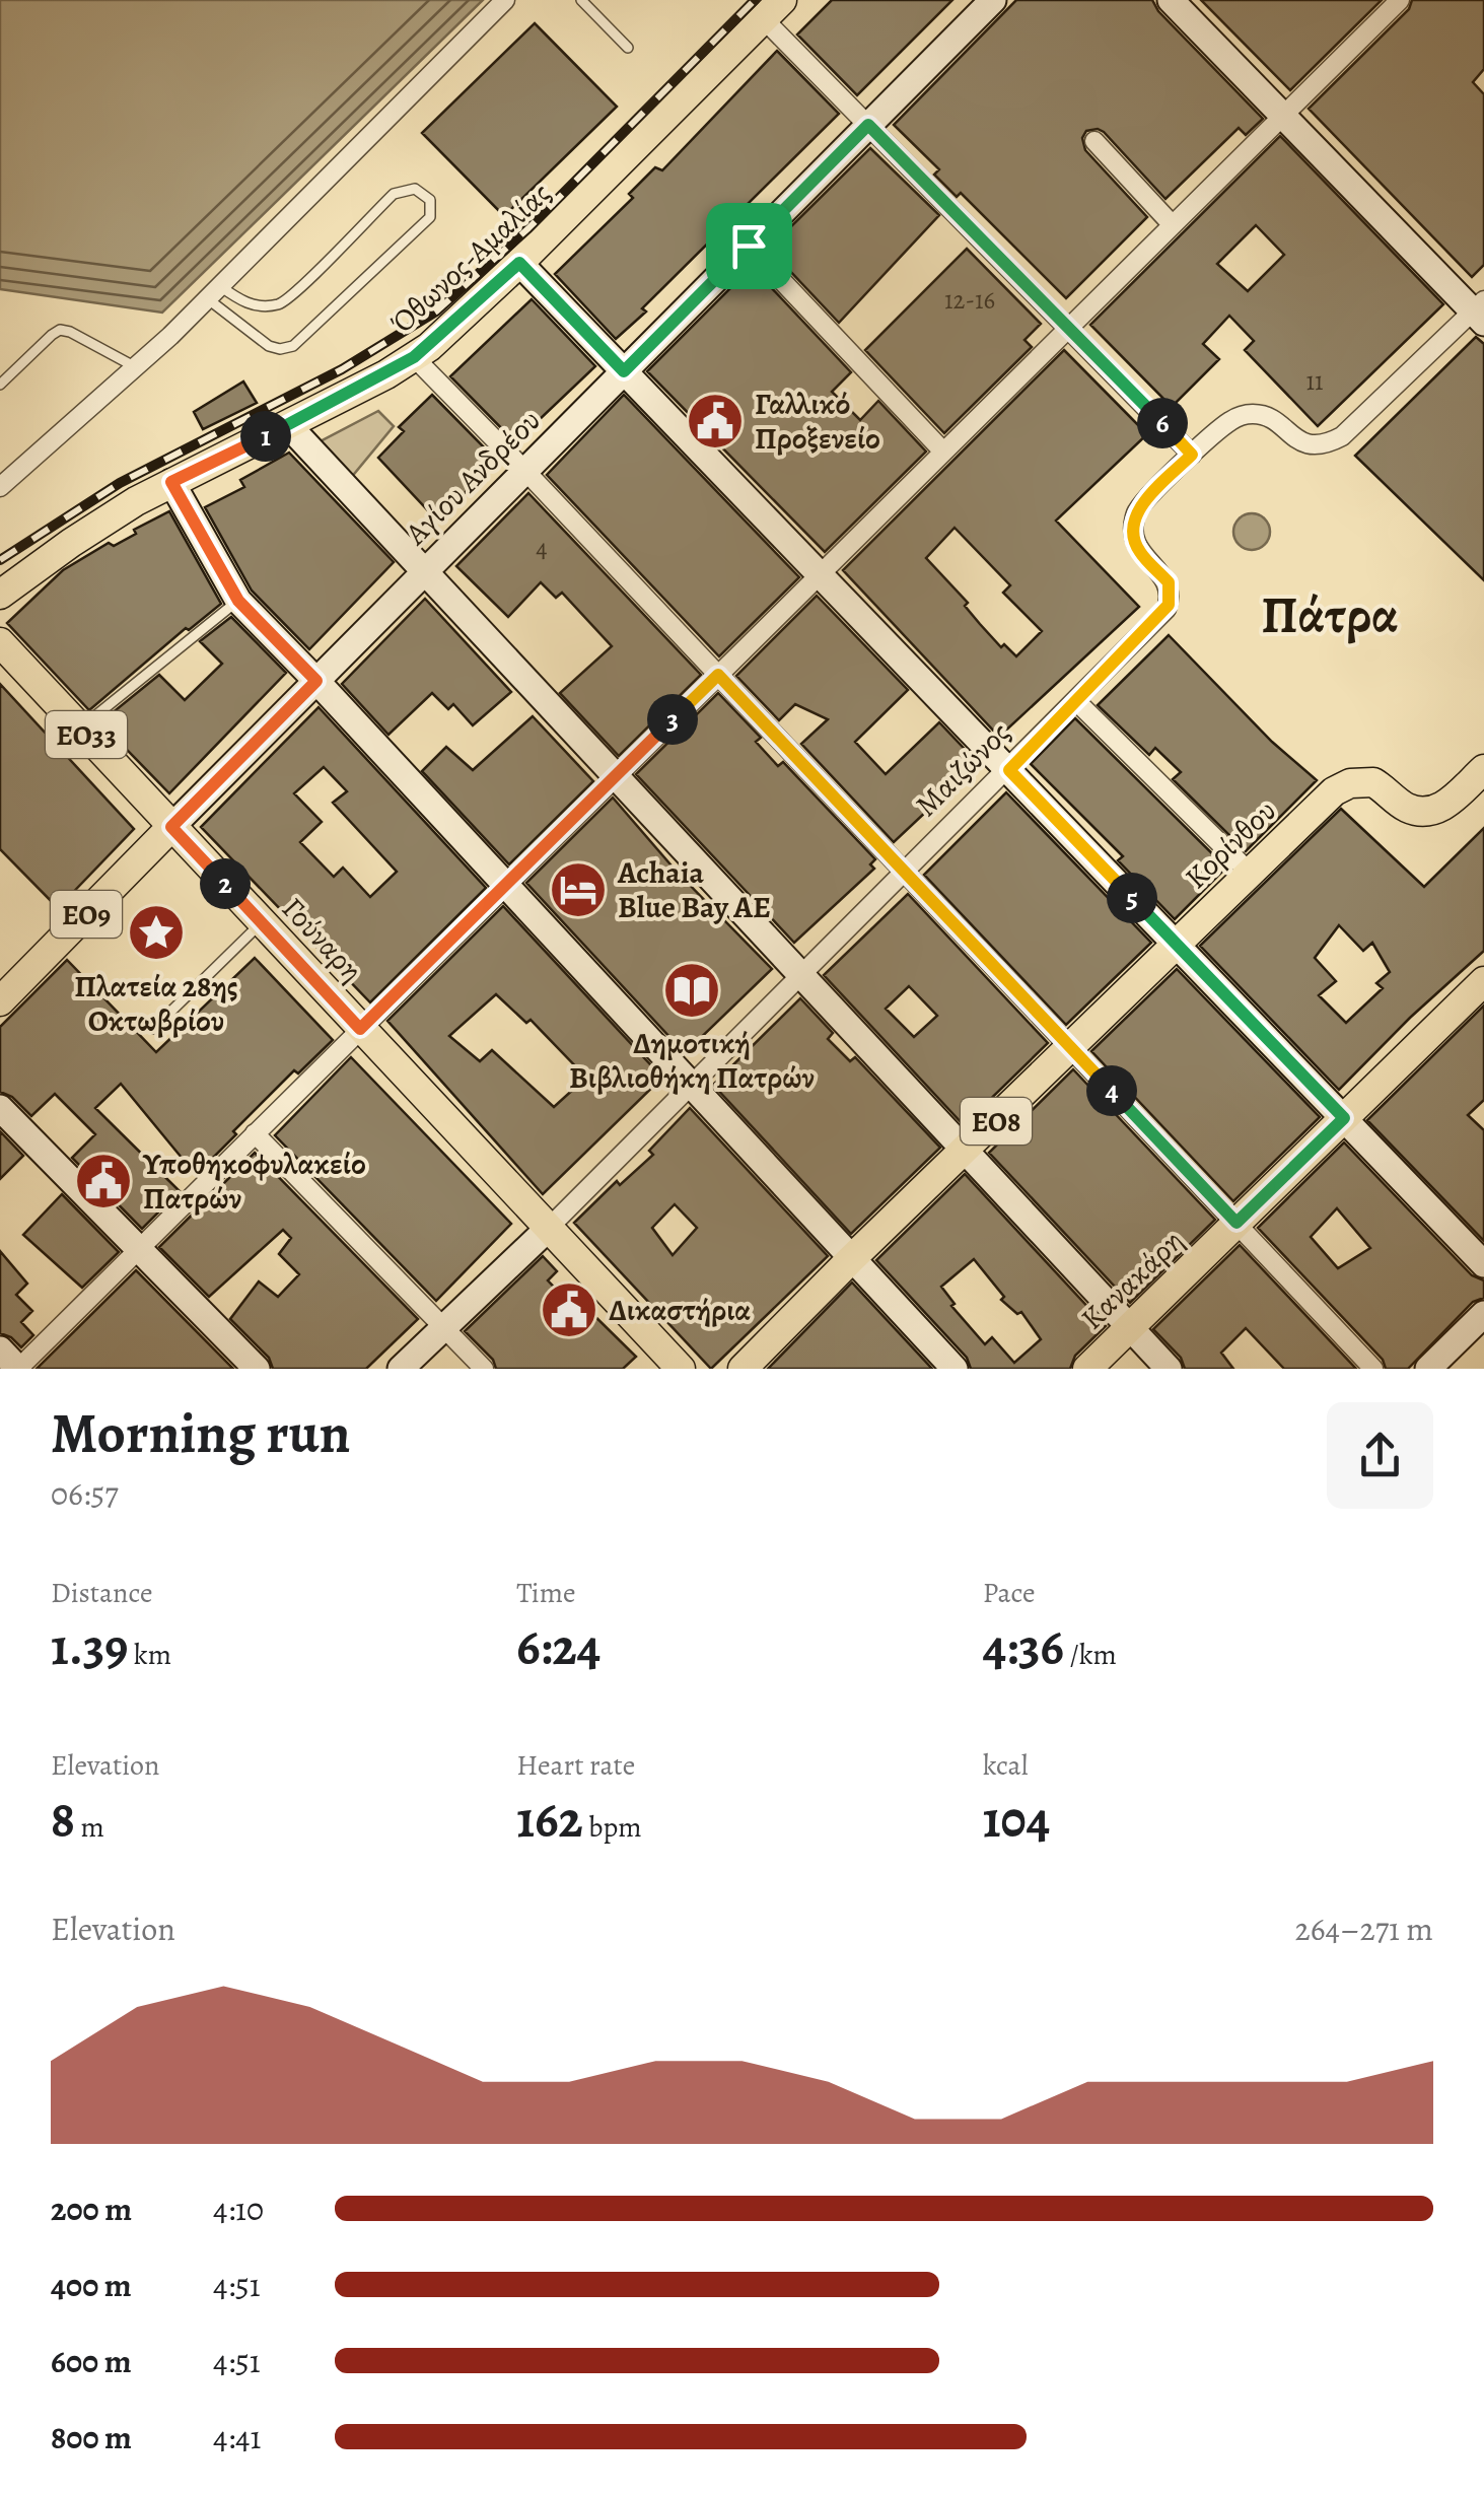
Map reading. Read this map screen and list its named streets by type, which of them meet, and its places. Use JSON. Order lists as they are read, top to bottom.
{
  "streets": {
    "main road": [
      "Όθωνος-Αμαλίας",
      "Αγίου Ανδρέου",
      "ΕΟ33",
      "Μαιζώνος",
      "Κορίνθου",
      "ΕΟ9",
      "Γούναρη",
      "ΕΟ8",
      "Κανακάρη"
    ]
  },
  "crossings": [
    ["Αγίου Ανδρέου", "Γούναρη"],
    ["Μαιζώνος", "Γούναρη"]
  ],
  "districts": ["Πάτρα"],
  "places": {
    "public building": ["Γαλλικό Προξενείο", "Υποθηκοφυλακείο Πατρών", "Δικαστήρια"],
    "hotel": ["Achaia Blue Bay AE"],
    "place": ["Πλατεία 28ης Οκτωβρίου"],
    "library": ["Δημοτική Βιβλιοθήκη Πατρών"]
  },
  "house_numbers": ["12-16", "11", "4"],
  "page": {
    "pins": [
      "6",
      "1",
      "3",
      "2",
      "5",
      "4"
    ],
    "heading": ["Morning run", "06:57"],
    "stats": [
      ["Distance", "1.39 km"],
      ["Time", "6:24"],
      ["Pace", "4:36 /km"],
      ["Elevation", "8 m"],
      ["Heart rate", "162 bpm"],
      ["kcal", "104"]
    ],
    "chart": ["Elevation", "264–271 m"],
    "list": [
      {
        "name": "200 m",
        "note": "4:10"
      },
      {
        "name": "400 m",
        "note": "4:51"
      },
      {
        "name": "600 m",
        "note": "4:51"
      },
      {
        "name": "800 m",
        "note": "4:41"
      }
    ]
  }
}
